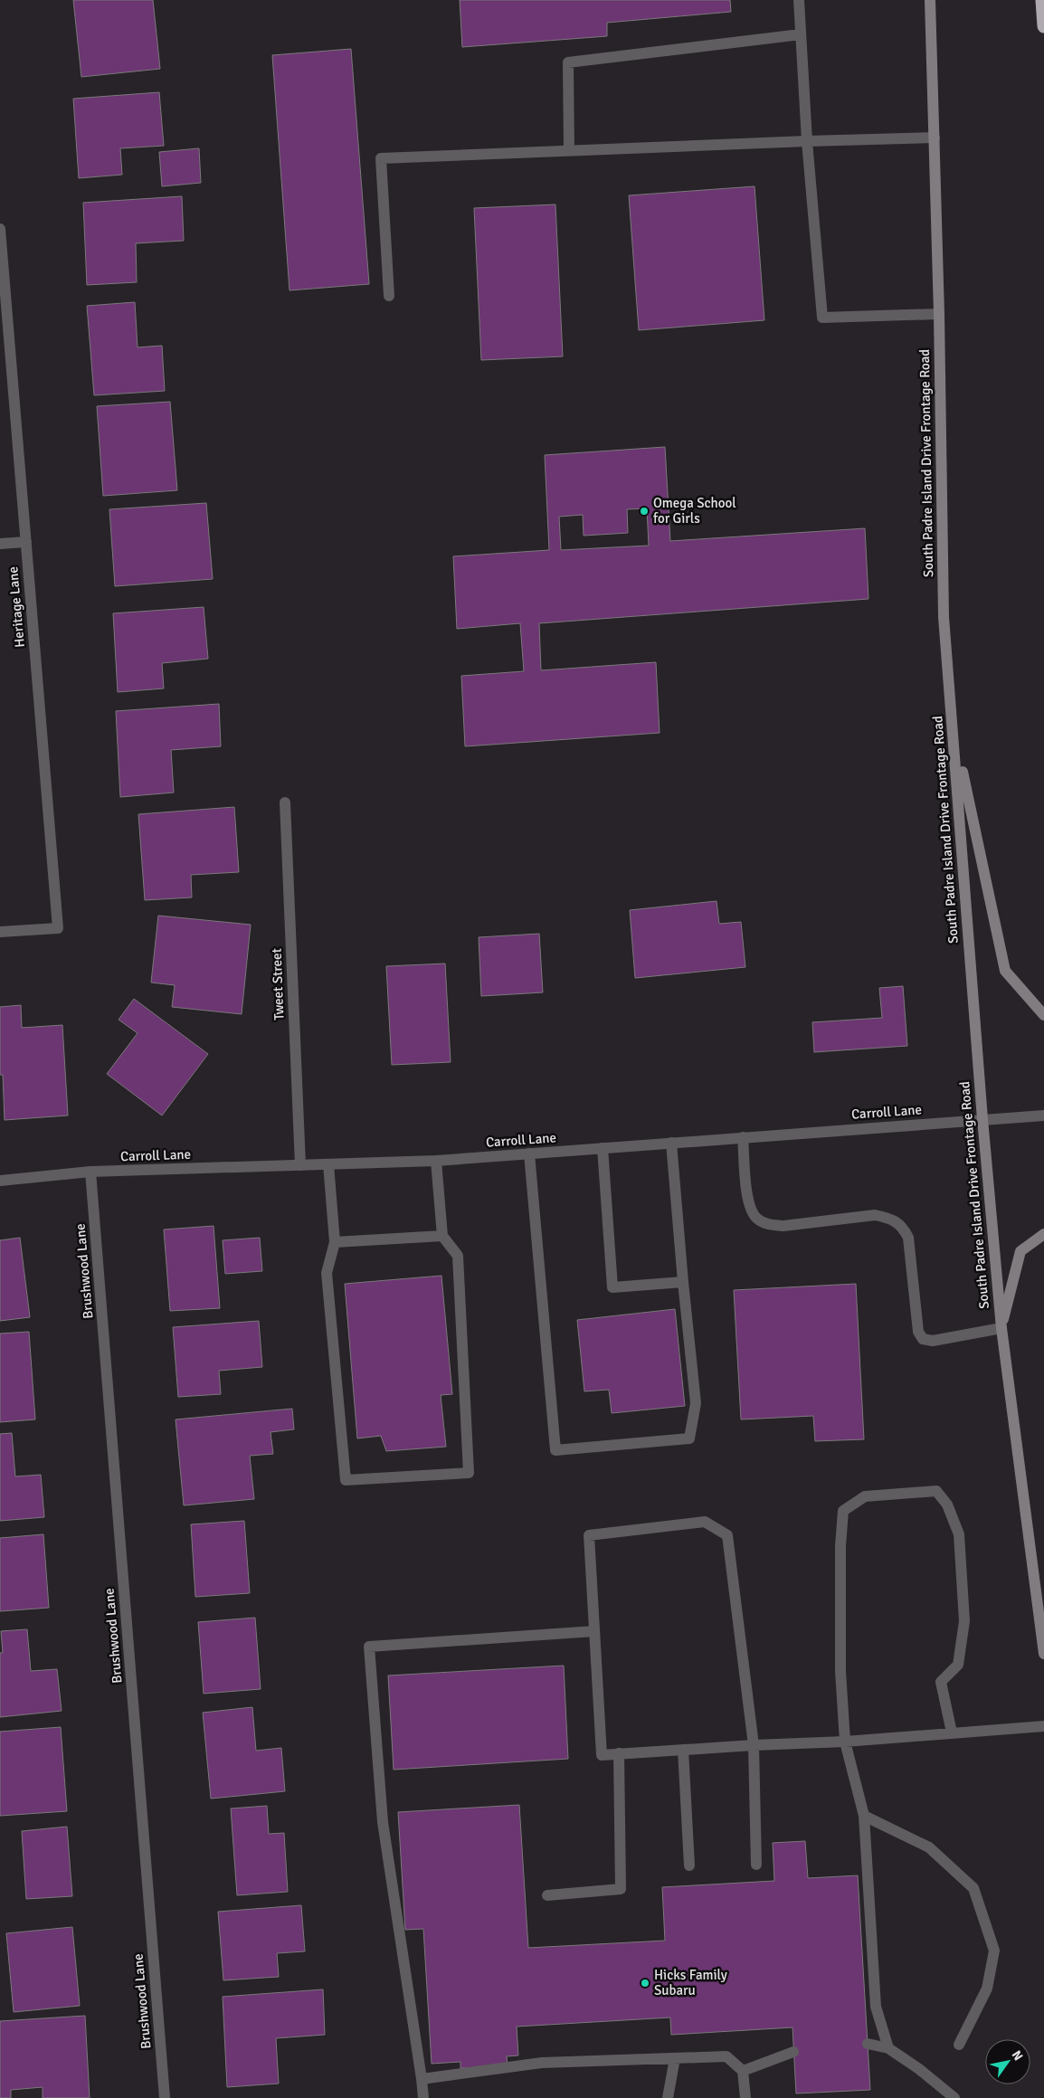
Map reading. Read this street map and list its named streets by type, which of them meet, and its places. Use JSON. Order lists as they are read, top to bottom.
{
  "streets": {
    "main road": ["South Padre Island Drive Frontage Road"],
    "street": [
      "Heritage Lane",
      "Tweet Street",
      "Carroll Lane",
      "Brushwood Lane"
    ]
  },
  "crossings": [
    ["South Padre Island Drive Frontage Road", "Carroll Lane"],
    ["Tweet Street", "Carroll Lane"],
    ["Carroll Lane", "Brushwood Lane"]
  ],
  "places": ["Omega School for Girls", "Hicks Family Subaru"],
  "north": "top right"
}
